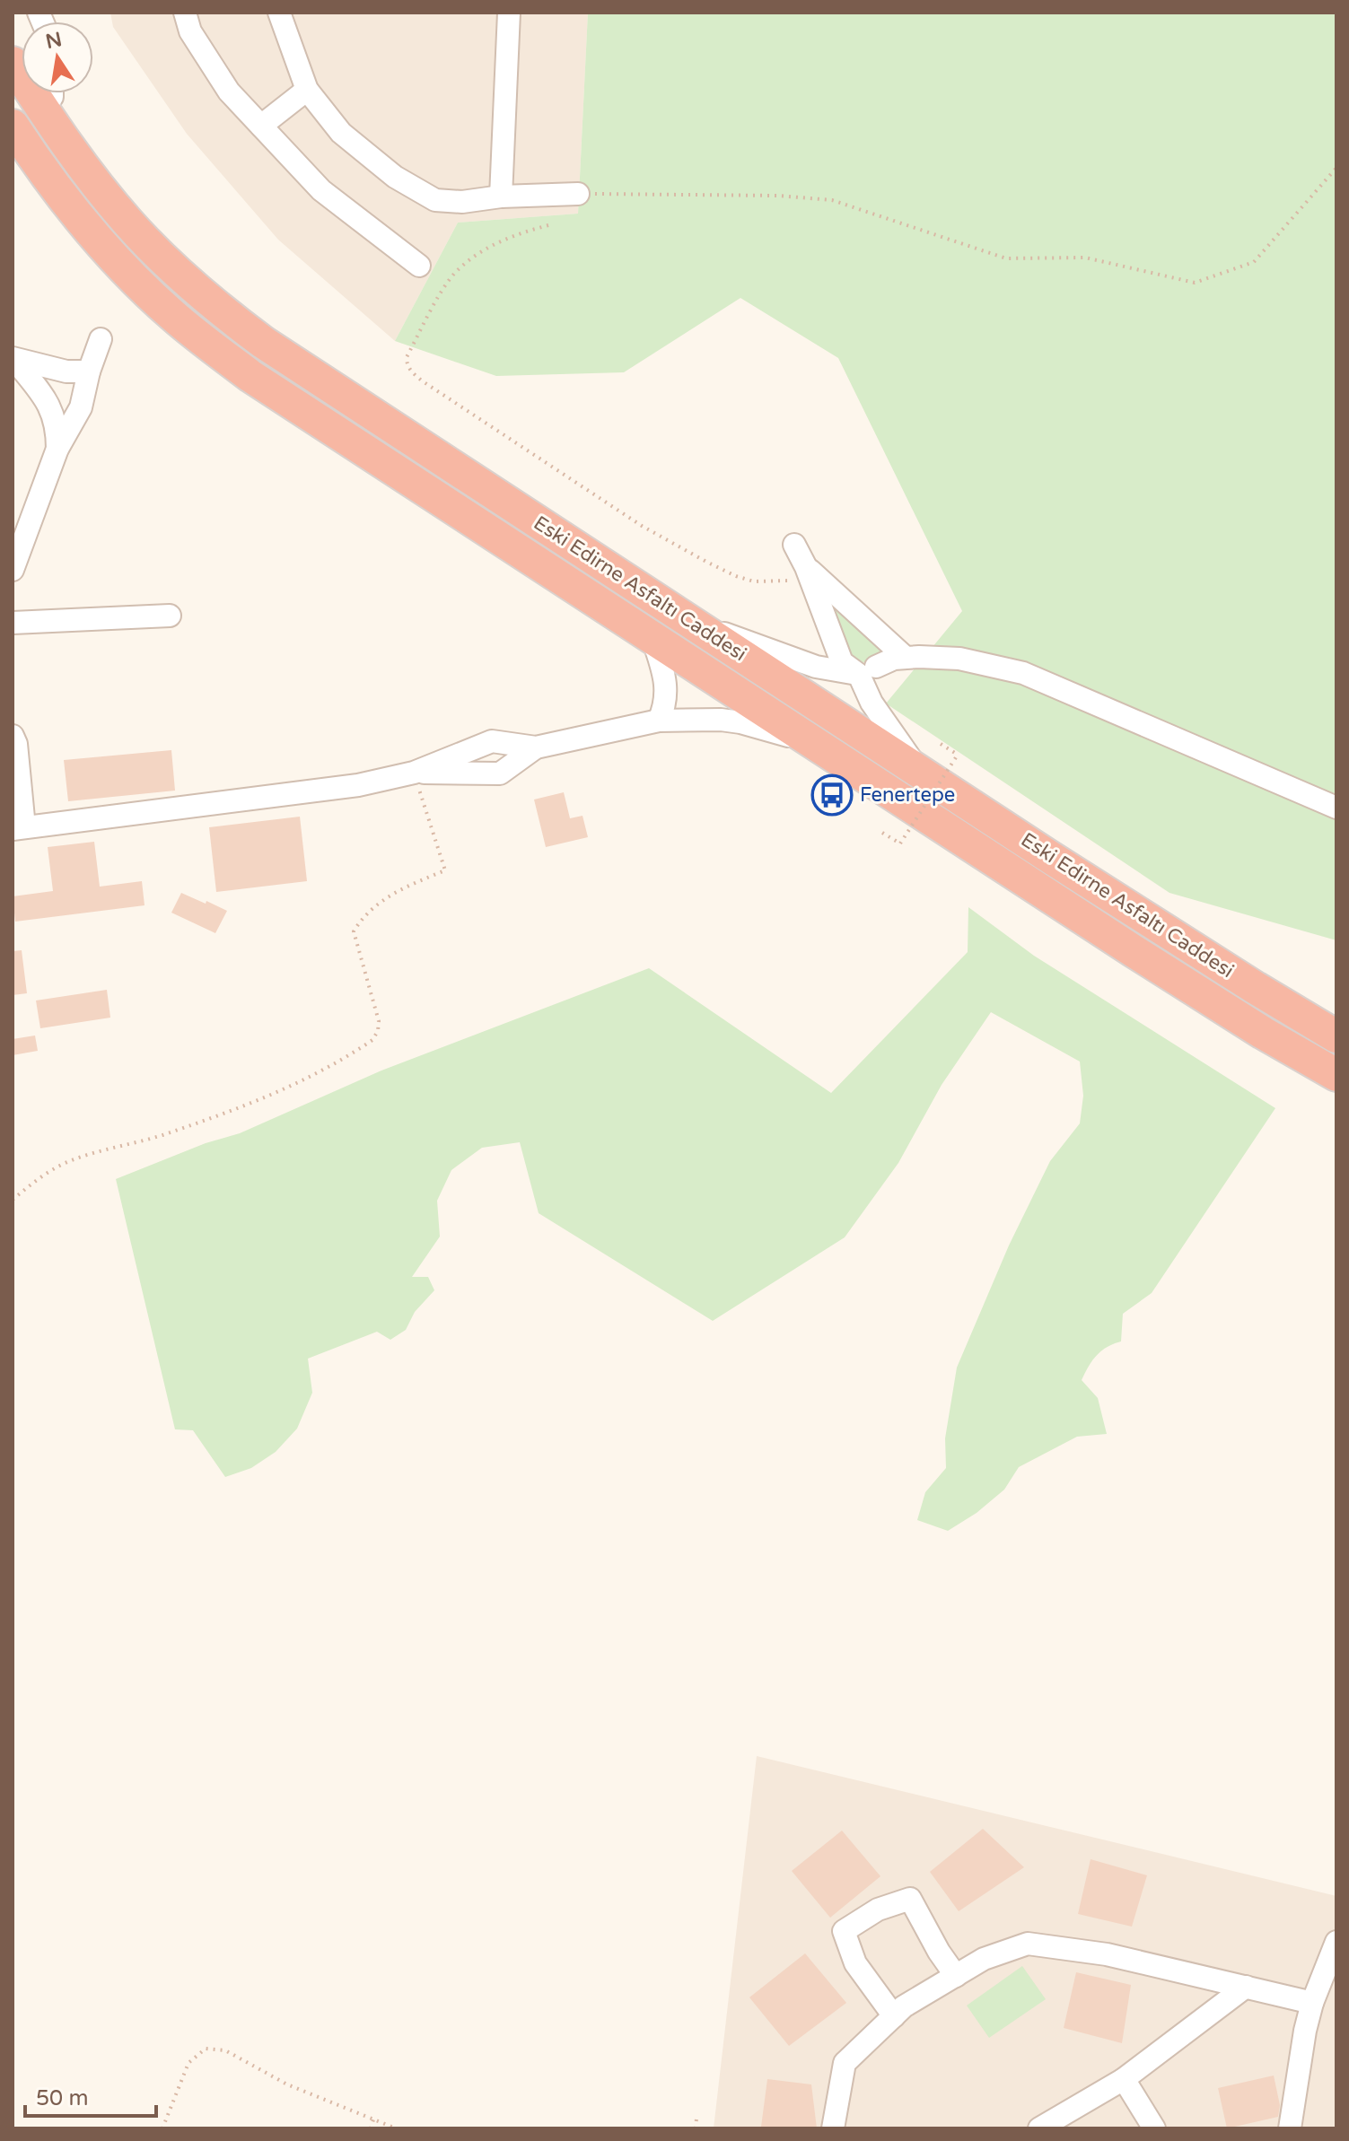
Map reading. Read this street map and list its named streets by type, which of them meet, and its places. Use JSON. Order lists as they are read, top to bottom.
{
  "streets": {
    "highway": ["Eski Edirne Asfaltı Caddesi"]
  },
  "places": {
    "bus stop": ["Fenertepe"]
  },
  "scale_bar": "50 m",
  "north": "top"
}
